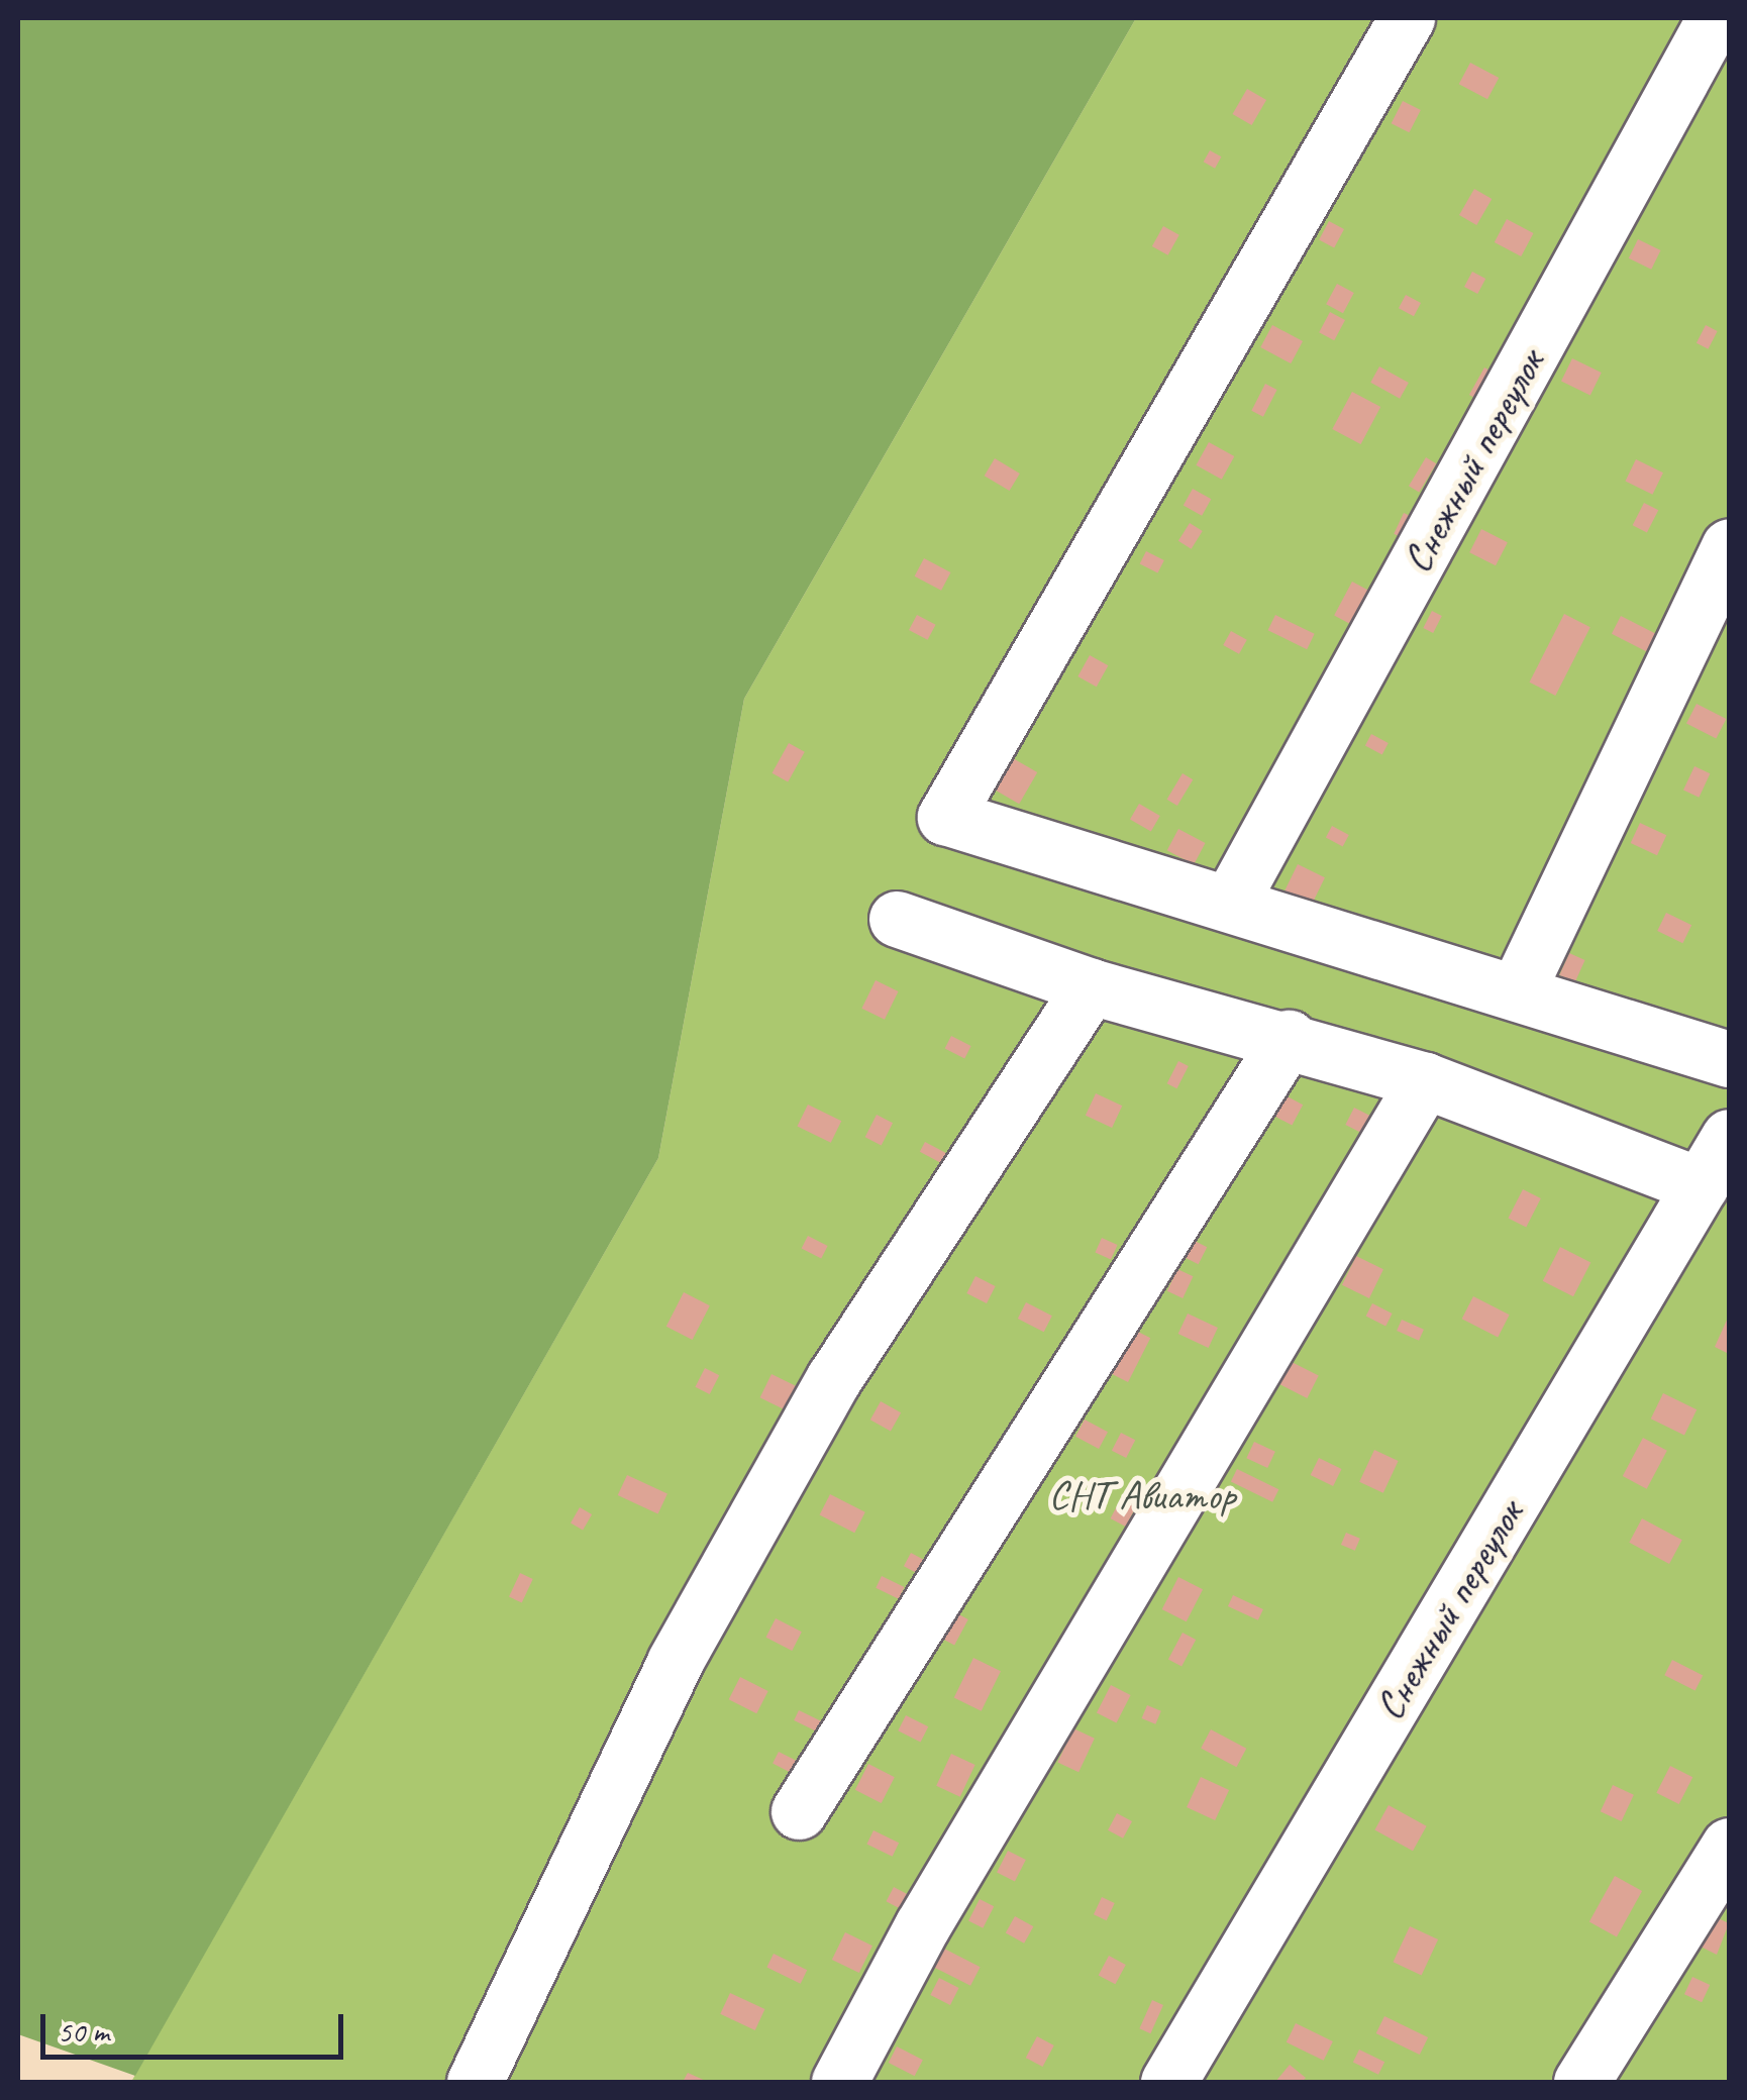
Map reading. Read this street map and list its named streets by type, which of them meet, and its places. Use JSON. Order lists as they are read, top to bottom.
{
  "streets": {
    "street": ["Снежный переулок"]
  },
  "parks": ["СНТ Авиатор"],
  "scale_bar": "50 m"
}
